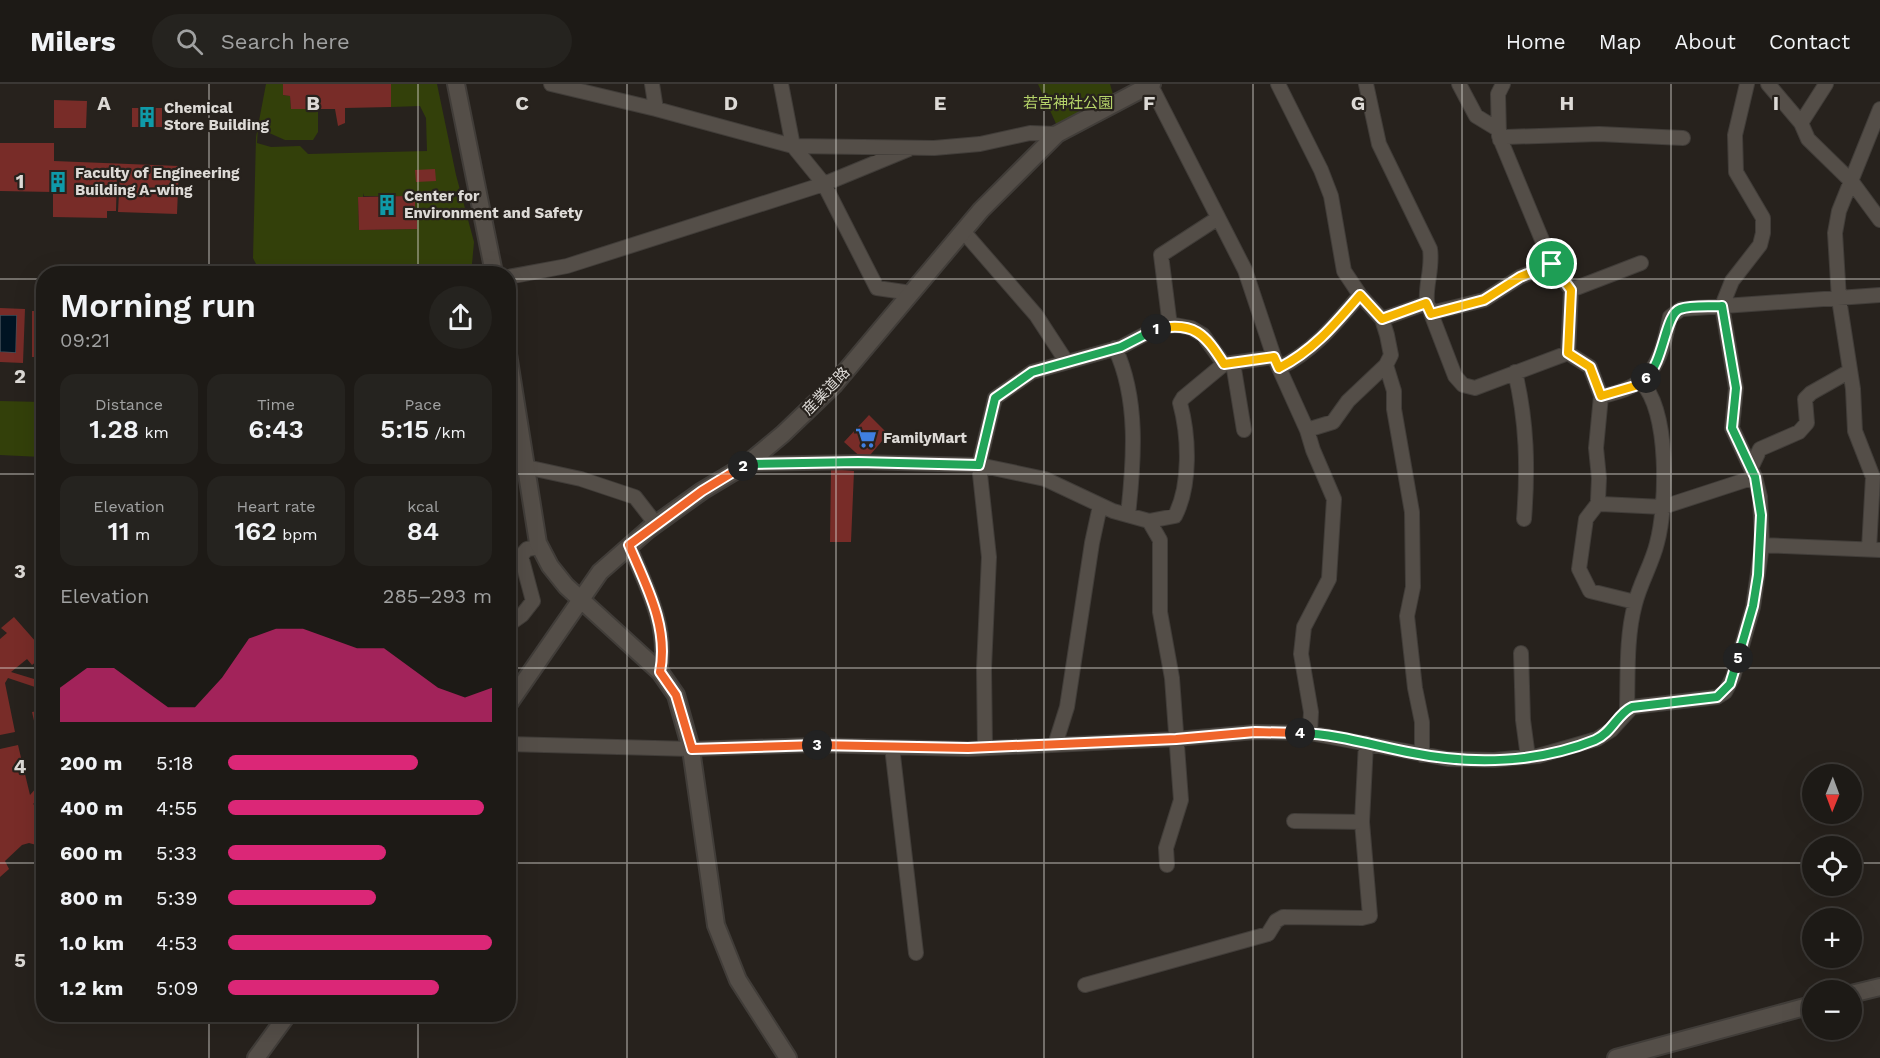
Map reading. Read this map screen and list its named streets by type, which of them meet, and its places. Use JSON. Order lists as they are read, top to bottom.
{
  "streets": {
    "street": ["産業道路"]
  },
  "parks": ["若宮神社公園"],
  "places": {
    "building": ["Chemical Store Building", "Faculty of Engineering Building A-wing", "Center for Environment and Safety"],
    "supermarket": ["FamilyMart"]
  },
  "north": "bottom",
  "page": {
    "header": "Milers",
    "search": "Search here",
    "nav": [
      "Home",
      "Map",
      "About",
      "Contact"
    ],
    "heading": ["Morning run", "09:21"],
    "pins": [
      "1",
      "6",
      "2",
      "5",
      "4",
      "3"
    ],
    "stats": [
      ["Distance", "1.28 km"],
      ["Time", "6:43"],
      ["Pace", "5:15 /km"],
      ["Elevation", "11 m"],
      ["Heart rate", "162 bpm"],
      ["kcal", "84"]
    ],
    "chart": ["Elevation", "285–293 m"],
    "list": [
      {
        "name": "200 m",
        "note": "5:18"
      },
      {
        "name": "400 m",
        "note": "4:55"
      },
      {
        "name": "600 m",
        "note": "5:33"
      },
      {
        "name": "800 m",
        "note": "5:39"
      },
      {
        "name": "1.0 km",
        "note": "4:53"
      },
      {
        "name": "1.2 km",
        "note": "5:09"
      }
    ],
    "map_buttons": ["+", "−"]
  },
  "grid": {
    "columns": [
      "A",
      "B",
      "C",
      "D",
      "E",
      "F",
      "G",
      "H",
      "I"
    ],
    "rows": [
      "1",
      "2",
      "3",
      "4",
      "5"
    ]
  }
}
